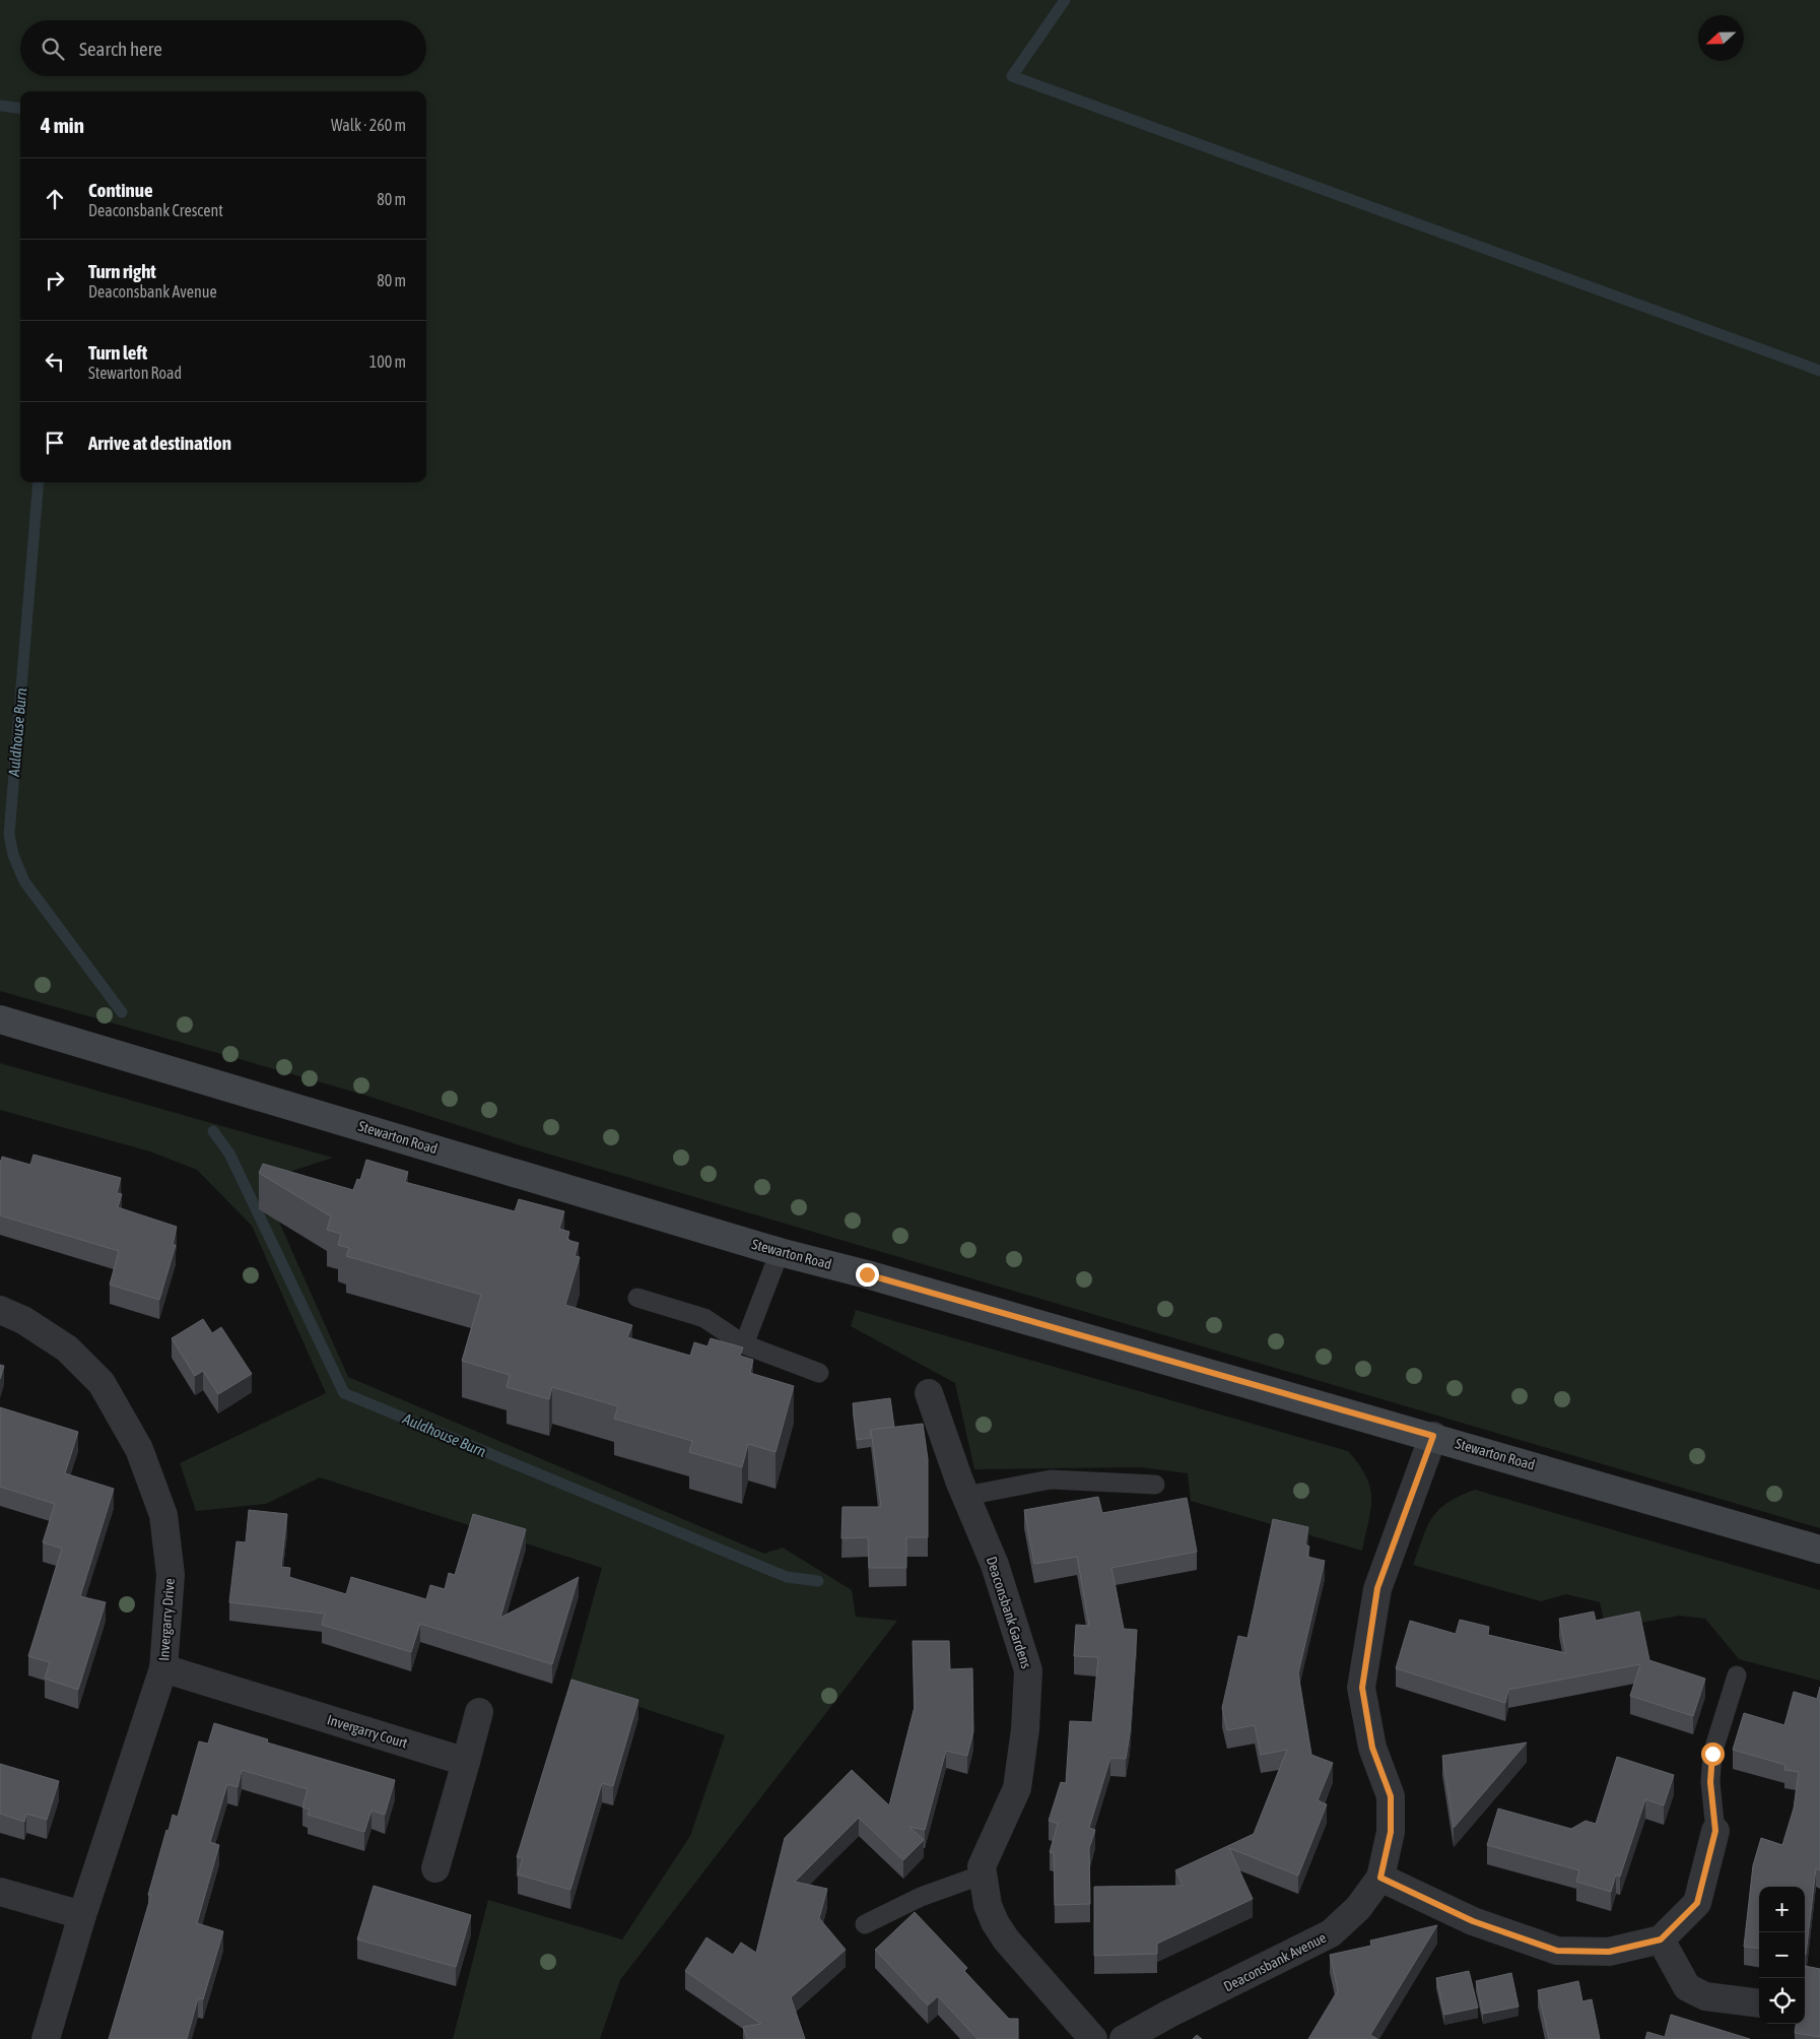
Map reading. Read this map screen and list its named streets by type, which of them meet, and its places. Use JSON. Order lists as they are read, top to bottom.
{
  "streets": {
    "main road": ["Stewarton Road"],
    "street": [
      "Deaconsbank Gardens",
      "Invergarry Drive",
      "Invergarry Court",
      "Deaconsbank Avenue"
    ]
  },
  "crossings": [
    ["Stewarton Road", "Deaconsbank Avenue"],
    ["Invergarry Drive", "Invergarry Court"]
  ],
  "water": ["Auldhouse Burn"],
  "north": "left",
  "page": {
    "search": "Search here",
    "heading": ["4 min", "Walk · 260 m"],
    "list": [
      ["Continue", "Deaconsbank Crescent", "80 m"],
      ["Turn right", "Deaconsbank Avenue", "80 m"],
      ["Turn left", "Stewarton Road", "100 m"],
      "Arrive at destination"
    ],
    "map_buttons": ["+", "−"]
  }
}
